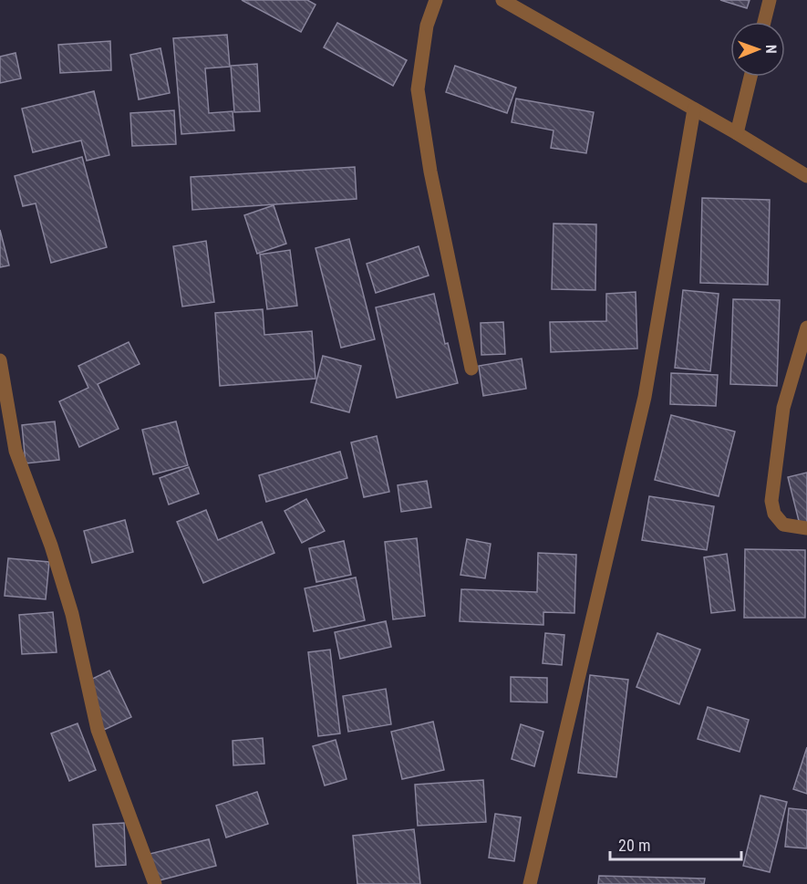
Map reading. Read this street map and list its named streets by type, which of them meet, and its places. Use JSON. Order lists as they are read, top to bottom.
{
  "scale_bar": "20 m",
  "north": "right"
}
